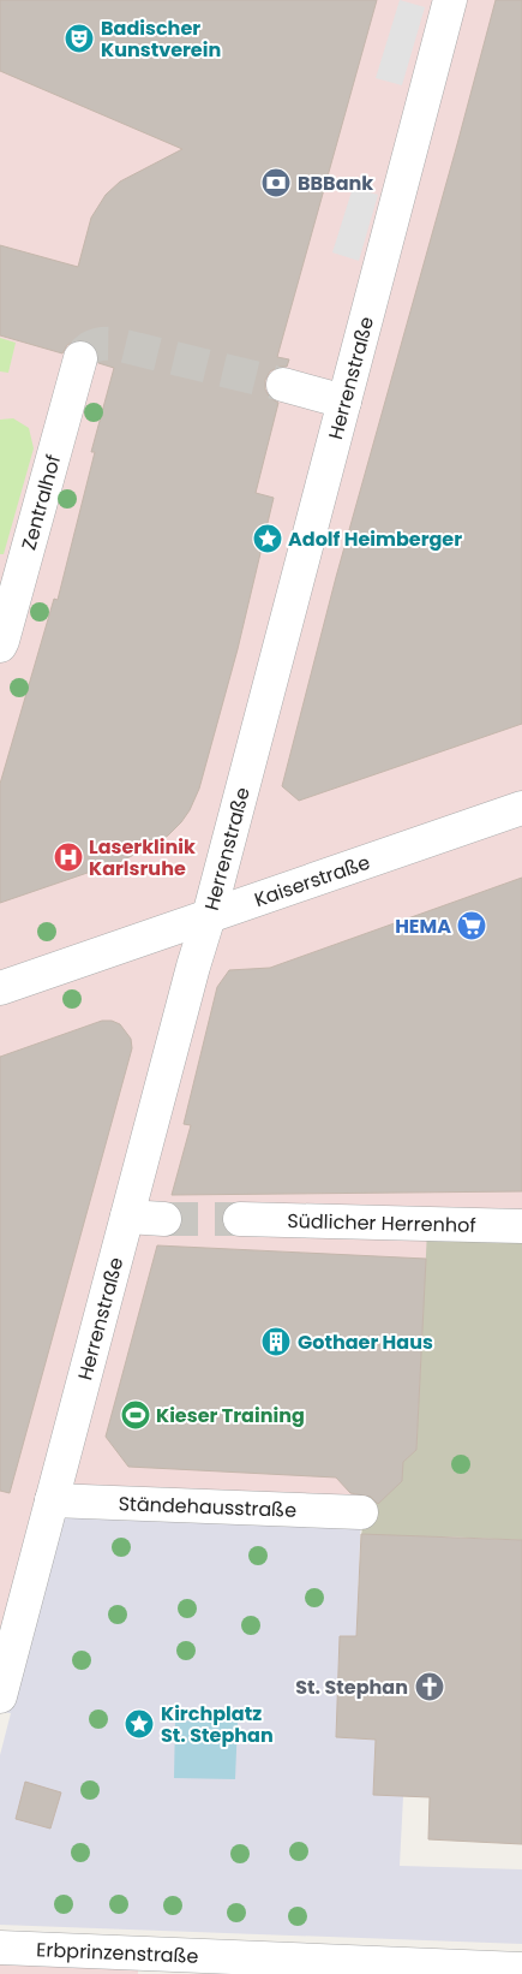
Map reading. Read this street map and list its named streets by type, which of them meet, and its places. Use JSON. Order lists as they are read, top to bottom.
{
  "streets": {
    "street": [
      "Herrenstraße",
      "Zentralhof",
      "Kaiserstraße",
      "Südlicher Herrenhof",
      "Ständehausstraße",
      "Erbprinzenstraße"
    ]
  },
  "crossings": [
    ["Herrenstraße", "Kaiserstraße"],
    ["Herrenstraße", "Ständehausstraße"]
  ],
  "places": {
    "theatre": ["Badischer Kunstverein"],
    "bank": ["BBBank"],
    "place": ["Adolf Heimberger", "Kirchplatz St. Stephan"],
    "hospital": ["Laserklinik Karlsruhe"],
    "supermarket": ["HEMA"],
    "building": ["Gothaer Haus"],
    "sports": ["Kieser Training"],
    "church": ["St. Stephan"]
  }
}
